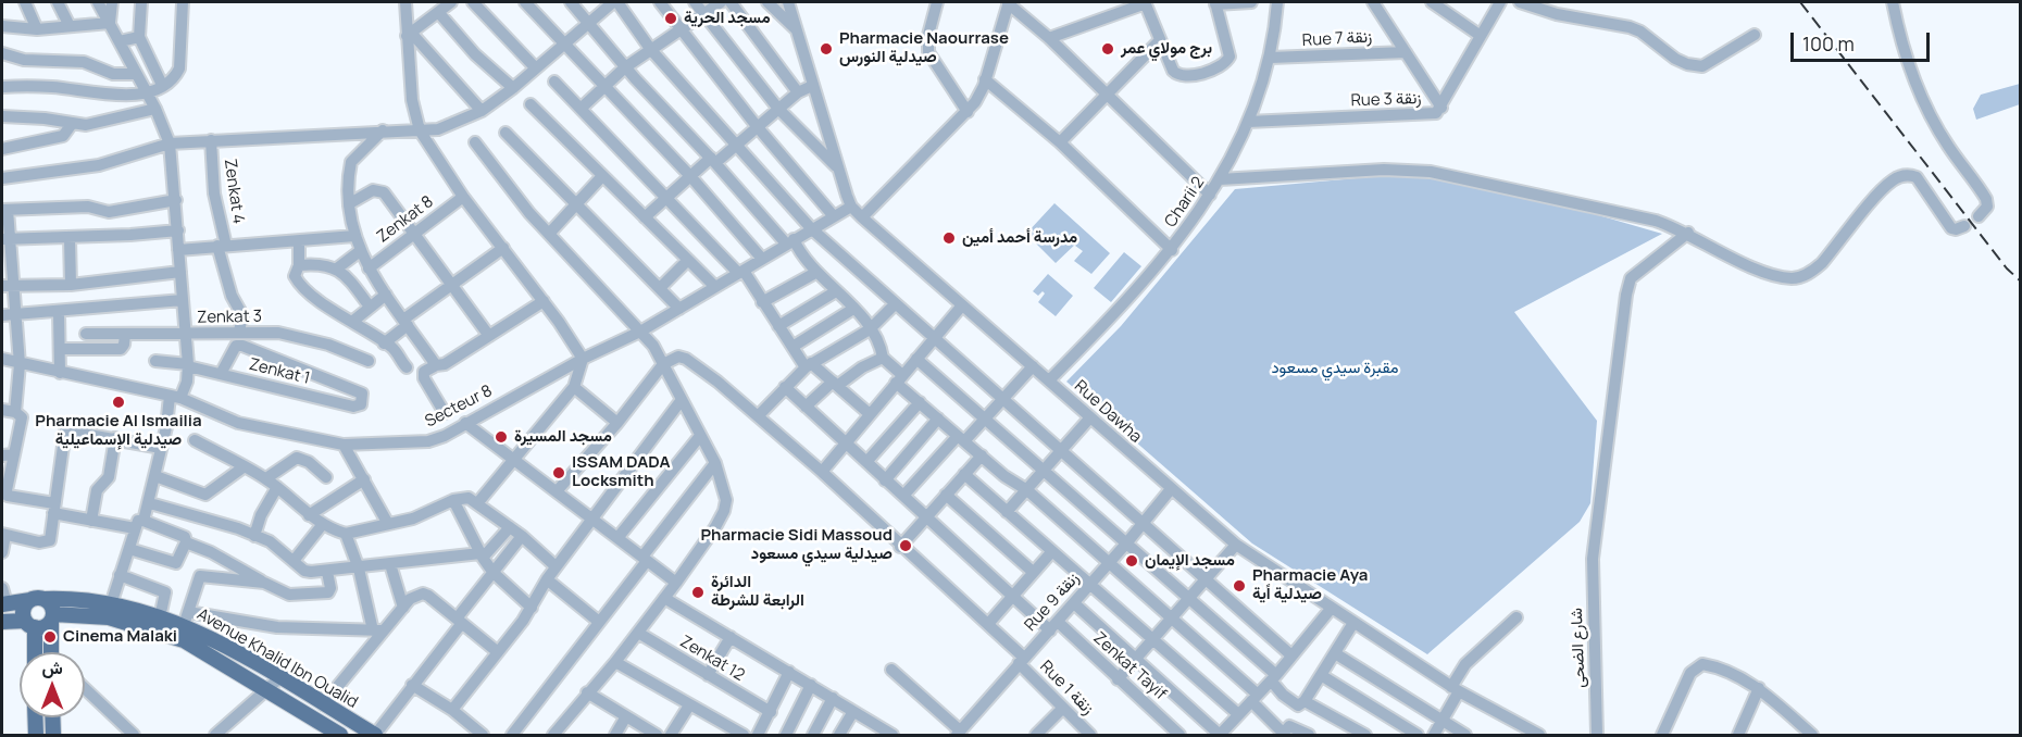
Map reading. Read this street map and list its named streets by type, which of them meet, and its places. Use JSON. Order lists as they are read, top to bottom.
{
  "streets": {
    "main road": ["Avenue Khalid Ibn Oualid"],
    "street": [
      "Rue 7 زنقة",
      "Rue 3 زنقة",
      "Zenkat 4",
      "Charii 2",
      "Zenkat 8",
      "Zenkat 3",
      "Zenkat 1",
      "Secteur 8",
      "Rue Dawha",
      "Rue 9 زنقة",
      "شارع الضحى",
      "Zenkat 12",
      "Zenkat Tayif",
      "Rue 1 زنقة"
    ]
  },
  "crossings": [
    ["Rue 7 زنقة", "Charii 2"],
    ["Rue 3 زنقة", "Charii 2"],
    ["Zenkat 4", "Zenkat 3"],
    ["Charii 2", "Rue Dawha"],
    ["Secteur 8", "Rue Dawha"],
    ["Rue Dawha", "Rue 9 زنقة"],
    ["Rue 9 زنقة", "Zenkat Tayif"],
    ["Rue 9 زنقة", "Rue 1 زنقة"]
  ],
  "parks": ["مقبرة سيدي مسعود"],
  "places": [
    "مسجد الحرية",
    "Pharmacie Naourrase صيدلية النورس",
    "برج مولاي عمر",
    "مدرسة أحمد أمين",
    "Pharmacie Al Ismailia صيدلية الإسماعيلية",
    "مسجد المسيرة",
    "ISSAM DADA Locksmith",
    "Pharmacie Sidi Massoud صيدلية سيدي مسعود",
    "مسجد الإيمان",
    "Pharmacie Aya صيدلية اًية",
    "الدائرة الرابعة للشرطة",
    "Cinema Malaki"
  ],
  "scale_bar": "100 m",
  "north": "top"
}
